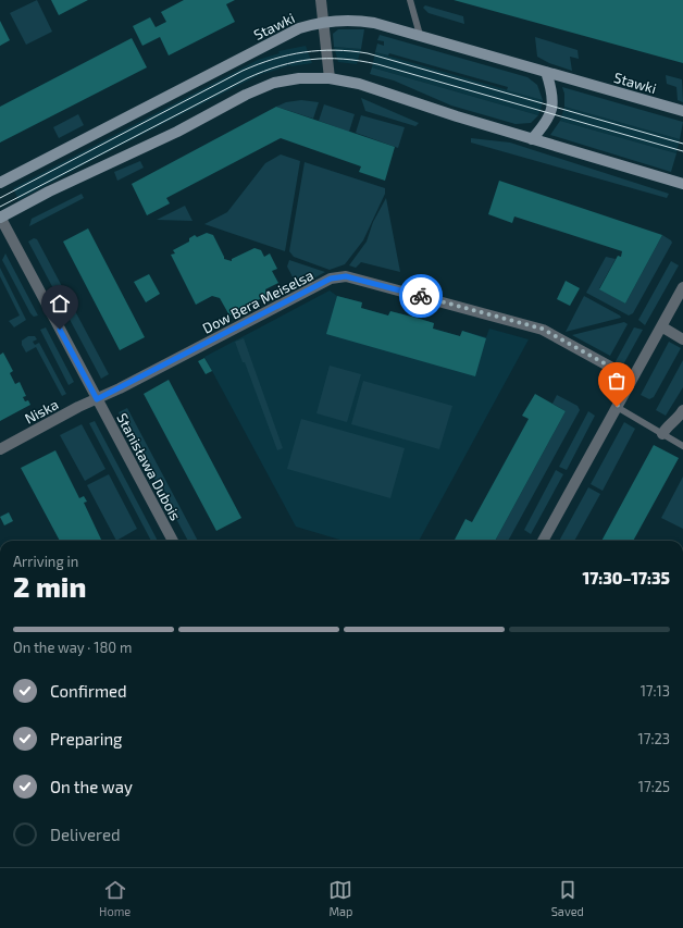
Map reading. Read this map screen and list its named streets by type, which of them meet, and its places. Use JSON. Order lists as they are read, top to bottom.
{
  "streets": {
    "street": [
      "Stawki",
      "Dow Bera Meiselsa",
      "Niska",
      "Stanisława Dubois"
    ]
  },
  "crossings": [
    ["Dow Bera Meiselsa", "Niska"],
    ["Dow Bera Meiselsa", "Stanisława Dubois"],
    ["Niska", "Stanisława Dubois"]
  ],
  "page": {
    "heading": ["2 min", "Arriving in", "17:30–17:35"],
    "bar": "On the way · 180 m",
    "list": [
      ["Confirmed", "17:13"],
      ["Preparing", "17:23"],
      ["On the way", "17:25"],
      "Delivered"
    ],
    "tabs": ["Home", "Map", "Saved"]
  }
}
